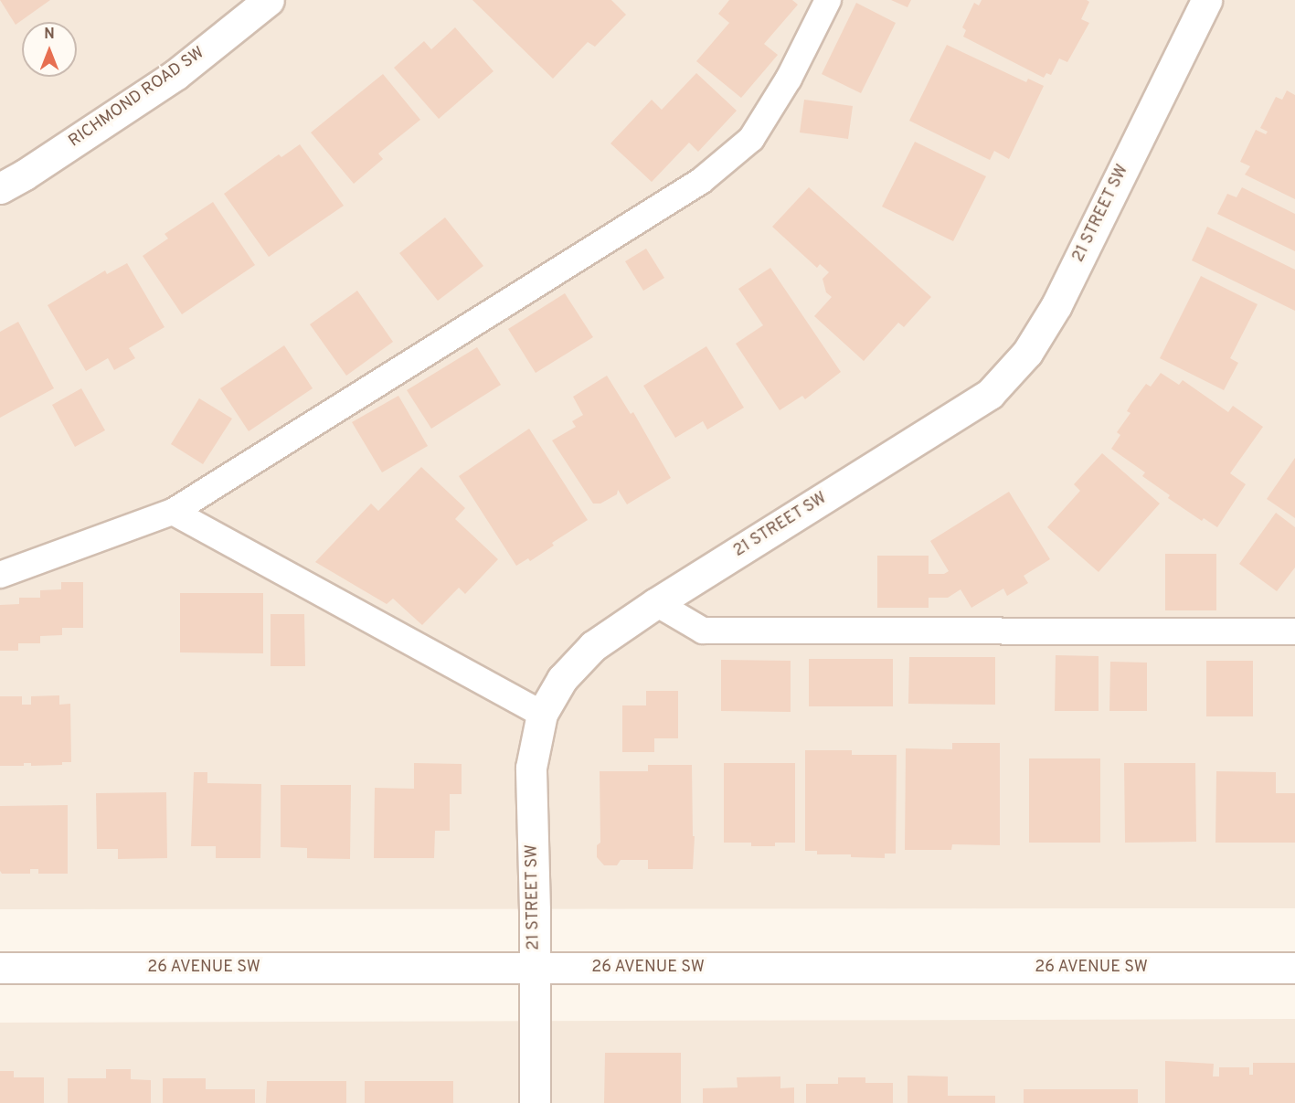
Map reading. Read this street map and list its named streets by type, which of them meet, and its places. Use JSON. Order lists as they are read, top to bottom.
{
  "streets": {
    "street": ["RICHMOND ROAD SW", "21 STREET SW", "26 AVENUE SW"]
  },
  "crossings": [
    ["21 STREET SW", "26 AVENUE SW"]
  ],
  "north": "top"
}
